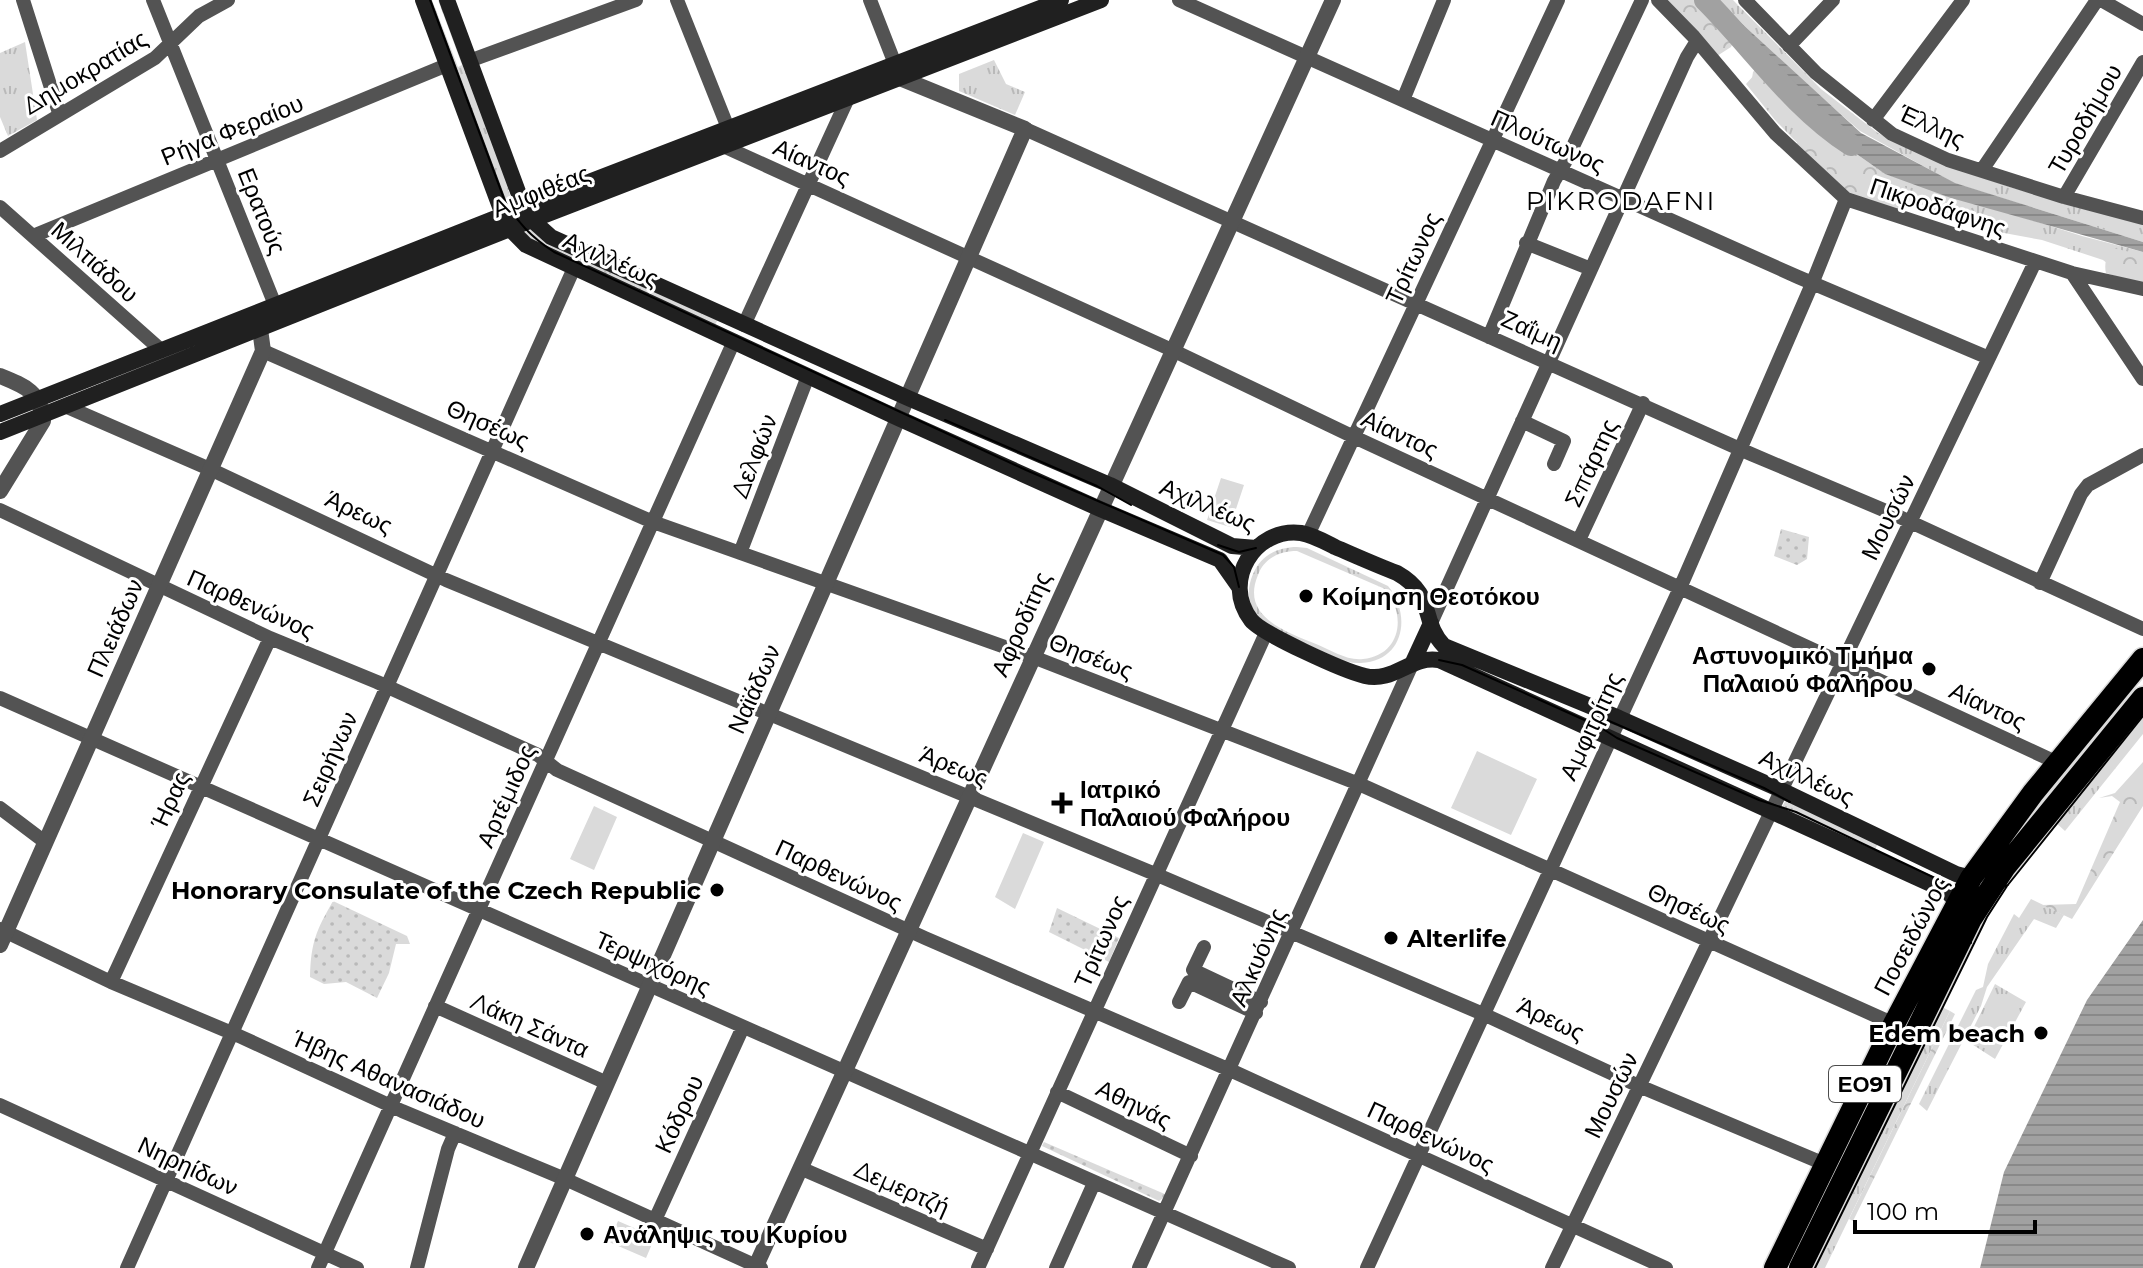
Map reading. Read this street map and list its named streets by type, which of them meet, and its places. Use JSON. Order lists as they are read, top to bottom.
{
  "streets": {
    "highway": ["Ποσειδώνος", "ΕΟ91"],
    "main road": ["Αμφιθέας", "Αχιλλέως"],
    "street": [
      "Δημοκρατίας",
      "Τυροδήμου",
      "Έλλης",
      "Ρήγα Φεραίου",
      "Πλούτωνος",
      "Αίαντος",
      "Πικροδάφνης",
      "Ερατούς",
      "Τρίτωνος",
      "Μιλτιάδου",
      "Ζαΐμη",
      "Θησέως",
      "Δελφών",
      "Σπάρτης",
      "Άρεως",
      "Μουσών",
      "Παρθενώνος",
      "Αφροδίτης",
      "Πλειάδων",
      "Ναϊάδων",
      "Αμφιτρίτης",
      "Σειρήνων",
      "Αρτέμιδος",
      "Ήρας",
      "Αλκυόνης",
      "Τερψιχόρης",
      "Λάκη Σάντα",
      "Ήβης Αθανασιάδου",
      "Αθηνάς",
      "Κόδρου",
      "Νηρηίδων",
      "Δεμερτζή"
    ]
  },
  "crossings": [
    ["Δημοκρατίας", "Ερατούς"],
    ["Τυροδήμου", "Έλλης"],
    ["Ρήγα Φεραίου", "Ερατούς"],
    ["Ρήγα Φεραίου", "Μιλτιάδου"],
    ["Πλούτωνος", "Τρίτωνος"],
    ["Πλούτωνος", "Μουσών"],
    ["Πλούτωνος", "Αφροδίτης"],
    ["Πλούτωνος", "Αμφιτρίτης"],
    ["Αίαντος", "Αμφιθέας"],
    ["Αίαντος", "Τρίτωνος"],
    ["Αίαντος", "Σπάρτης"],
    ["Αίαντος", "Μουσών"],
    ["Αίαντος", "Αφροδίτης"],
    ["Αίαντος", "Ναϊάδων"],
    ["Αίαντος", "Αμφιτρίτης"],
    ["Αίαντος", "Ποσειδώνος"],
    ["Αμφιθέας", "Ερατούς"],
    ["Αμφιθέας", "Αχιλλέως"],
    ["Αμφιθέας", "Μιλτιάδου"],
    ["Αμφιθέας", "Ζαΐμη"],
    ["Αμφιθέας", "Άρεως"],
    ["Πικροδάφνης", "Μουσών"],
    ["Πικροδάφνης", "Αμφιτρίτης"],
    ["Τρίτωνος", "Αχιλλέως"],
    ["Τρίτωνος", "Ζαΐμη"],
    ["Τρίτωνος", "Θησέως"],
    ["Τρίτωνος", "Άρεως"],
    ["Τρίτωνος", "Παρθενώνος"],
    ["Τρίτωνος", "Αλκυόνης"],
    ["Τρίτωνος", "Τερψιχόρης"],
    ["Τρίτωνος", "Αθηνάς"],
    ["Τρίτωνος", "Δεμερτζή"],
    ["Αχιλλέως", "Δελφών"],
    ["Αχιλλέως", "Μουσών"],
    ["Αχιλλέως", "Αφροδίτης"],
    ["Αχιλλέως", "Ναϊάδων"],
    ["Αχιλλέως", "Αμφιτρίτης"],
    ["Αχιλλέως", "Σειρήνων"],
    ["Αχιλλέως", "Αρτέμιδος"],
    ["Αχιλλέως", "Ποσειδώνος"],
    ["Αχιλλέως", "Αλκυόνης"],
    ["Ζαΐμη", "Σπάρτης"],
    ["Ζαΐμη", "Μουσών"],
    ["Ζαΐμη", "Αφροδίτης"],
    ["Ζαΐμη", "Ναϊάδων"],
    ["Ζαΐμη", "Αμφιτρίτης"],
    ["Θησέως", "Δελφών"],
    ["Θησέως", "Μουσών"],
    ["Θησέως", "Αφροδίτης"],
    ["Θησέως", "Πλειάδων"],
    ["Θησέως", "Ναϊάδων"],
    ["Θησέως", "Αμφιτρίτης"],
    ["Θησέως", "Σειρήνων"],
    ["Θησέως", "Αρτέμιδος"],
    ["Θησέως", "Ποσειδώνος"],
    ["Θησέως", "Αλκυόνης"],
    ["Άρεως", "Μουσών"],
    ["Άρεως", "Αφροδίτης"],
    ["Άρεως", "Πλειάδων"],
    ["Άρεως", "Ναϊάδων"],
    ["Άρεως", "Αμφιτρίτης"],
    ["Άρεως", "Σειρήνων"],
    ["Άρεως", "Αρτέμιδος"],
    ["Άρεως", "Ποσειδώνος"],
    ["Άρεως", "Αλκυόνης"],
    ["Μουσών", "Παρθενώνος"],
    ["Παρθενώνος", "Αφροδίτης"],
    ["Παρθενώνος", "Πλειάδων"],
    ["Παρθενώνος", "Ναϊάδων"],
    ["Παρθενώνος", "Αμφιτρίτης"],
    ["Παρθενώνος", "Σειρήνων"],
    ["Παρθενώνος", "Αρτέμιδος"],
    ["Παρθενώνος", "Ήρας"],
    ["Παρθενώνος", "Αλκυόνης"],
    ["Αφροδίτης", "Τερψιχόρης"],
    ["Αφροδίτης", "Ήβης Αθανασιάδου"],
    ["Αφροδίτης", "Δεμερτζή"],
    ["Πλειάδων", "Τερψιχόρης"],
    ["Πλειάδων", "Ήβης Αθανασιάδου"],
    ["Ναϊάδων", "Τερψιχόρης"],
    ["Ναϊάδων", "Λάκη Σάντα"],
    ["Ναϊάδων", "Ήβης Αθανασιάδου"],
    ["Σειρήνων", "Τερψιχόρης"],
    ["Σειρήνων", "Ήβης Αθανασιάδου"],
    ["Σειρήνων", "Νηρηίδων"],
    ["Αρτέμιδος", "Τερψιχόρης"],
    ["Αρτέμιδος", "Λάκη Σάντα"],
    ["Αρτέμιδος", "Ήβης Αθανασιάδου"],
    ["Αρτέμιδος", "Νηρηίδων"],
    ["Ήρας", "Τερψιχόρης"],
    ["Ήρας", "Ήβης Αθανασιάδου"],
    ["Αλκυόνης", "Τερψιχόρης"],
    ["Αλκυόνης", "Αθηνάς"],
    ["Τερψιχόρης", "Κόδρου"],
    ["Ήβης Αθανασιάδου", "Κόδρου"]
  ],
  "districts": ["PIKRODAFNI"],
  "places": {
    "other": [
      "Κοίμηση Θεοτόκου",
      "Αστυνομικό Τμήμα Παλαιού Φαλήρου",
      "Honorary Consulate of the Czech Republic",
      "Alterlife",
      "Edem beach",
      "Ανάληψις του Κυρίου"
    ],
    "health": ["Ιατρικό Παλαιού Φαλήρου"]
  },
  "scale_bar": "100 m"
}
